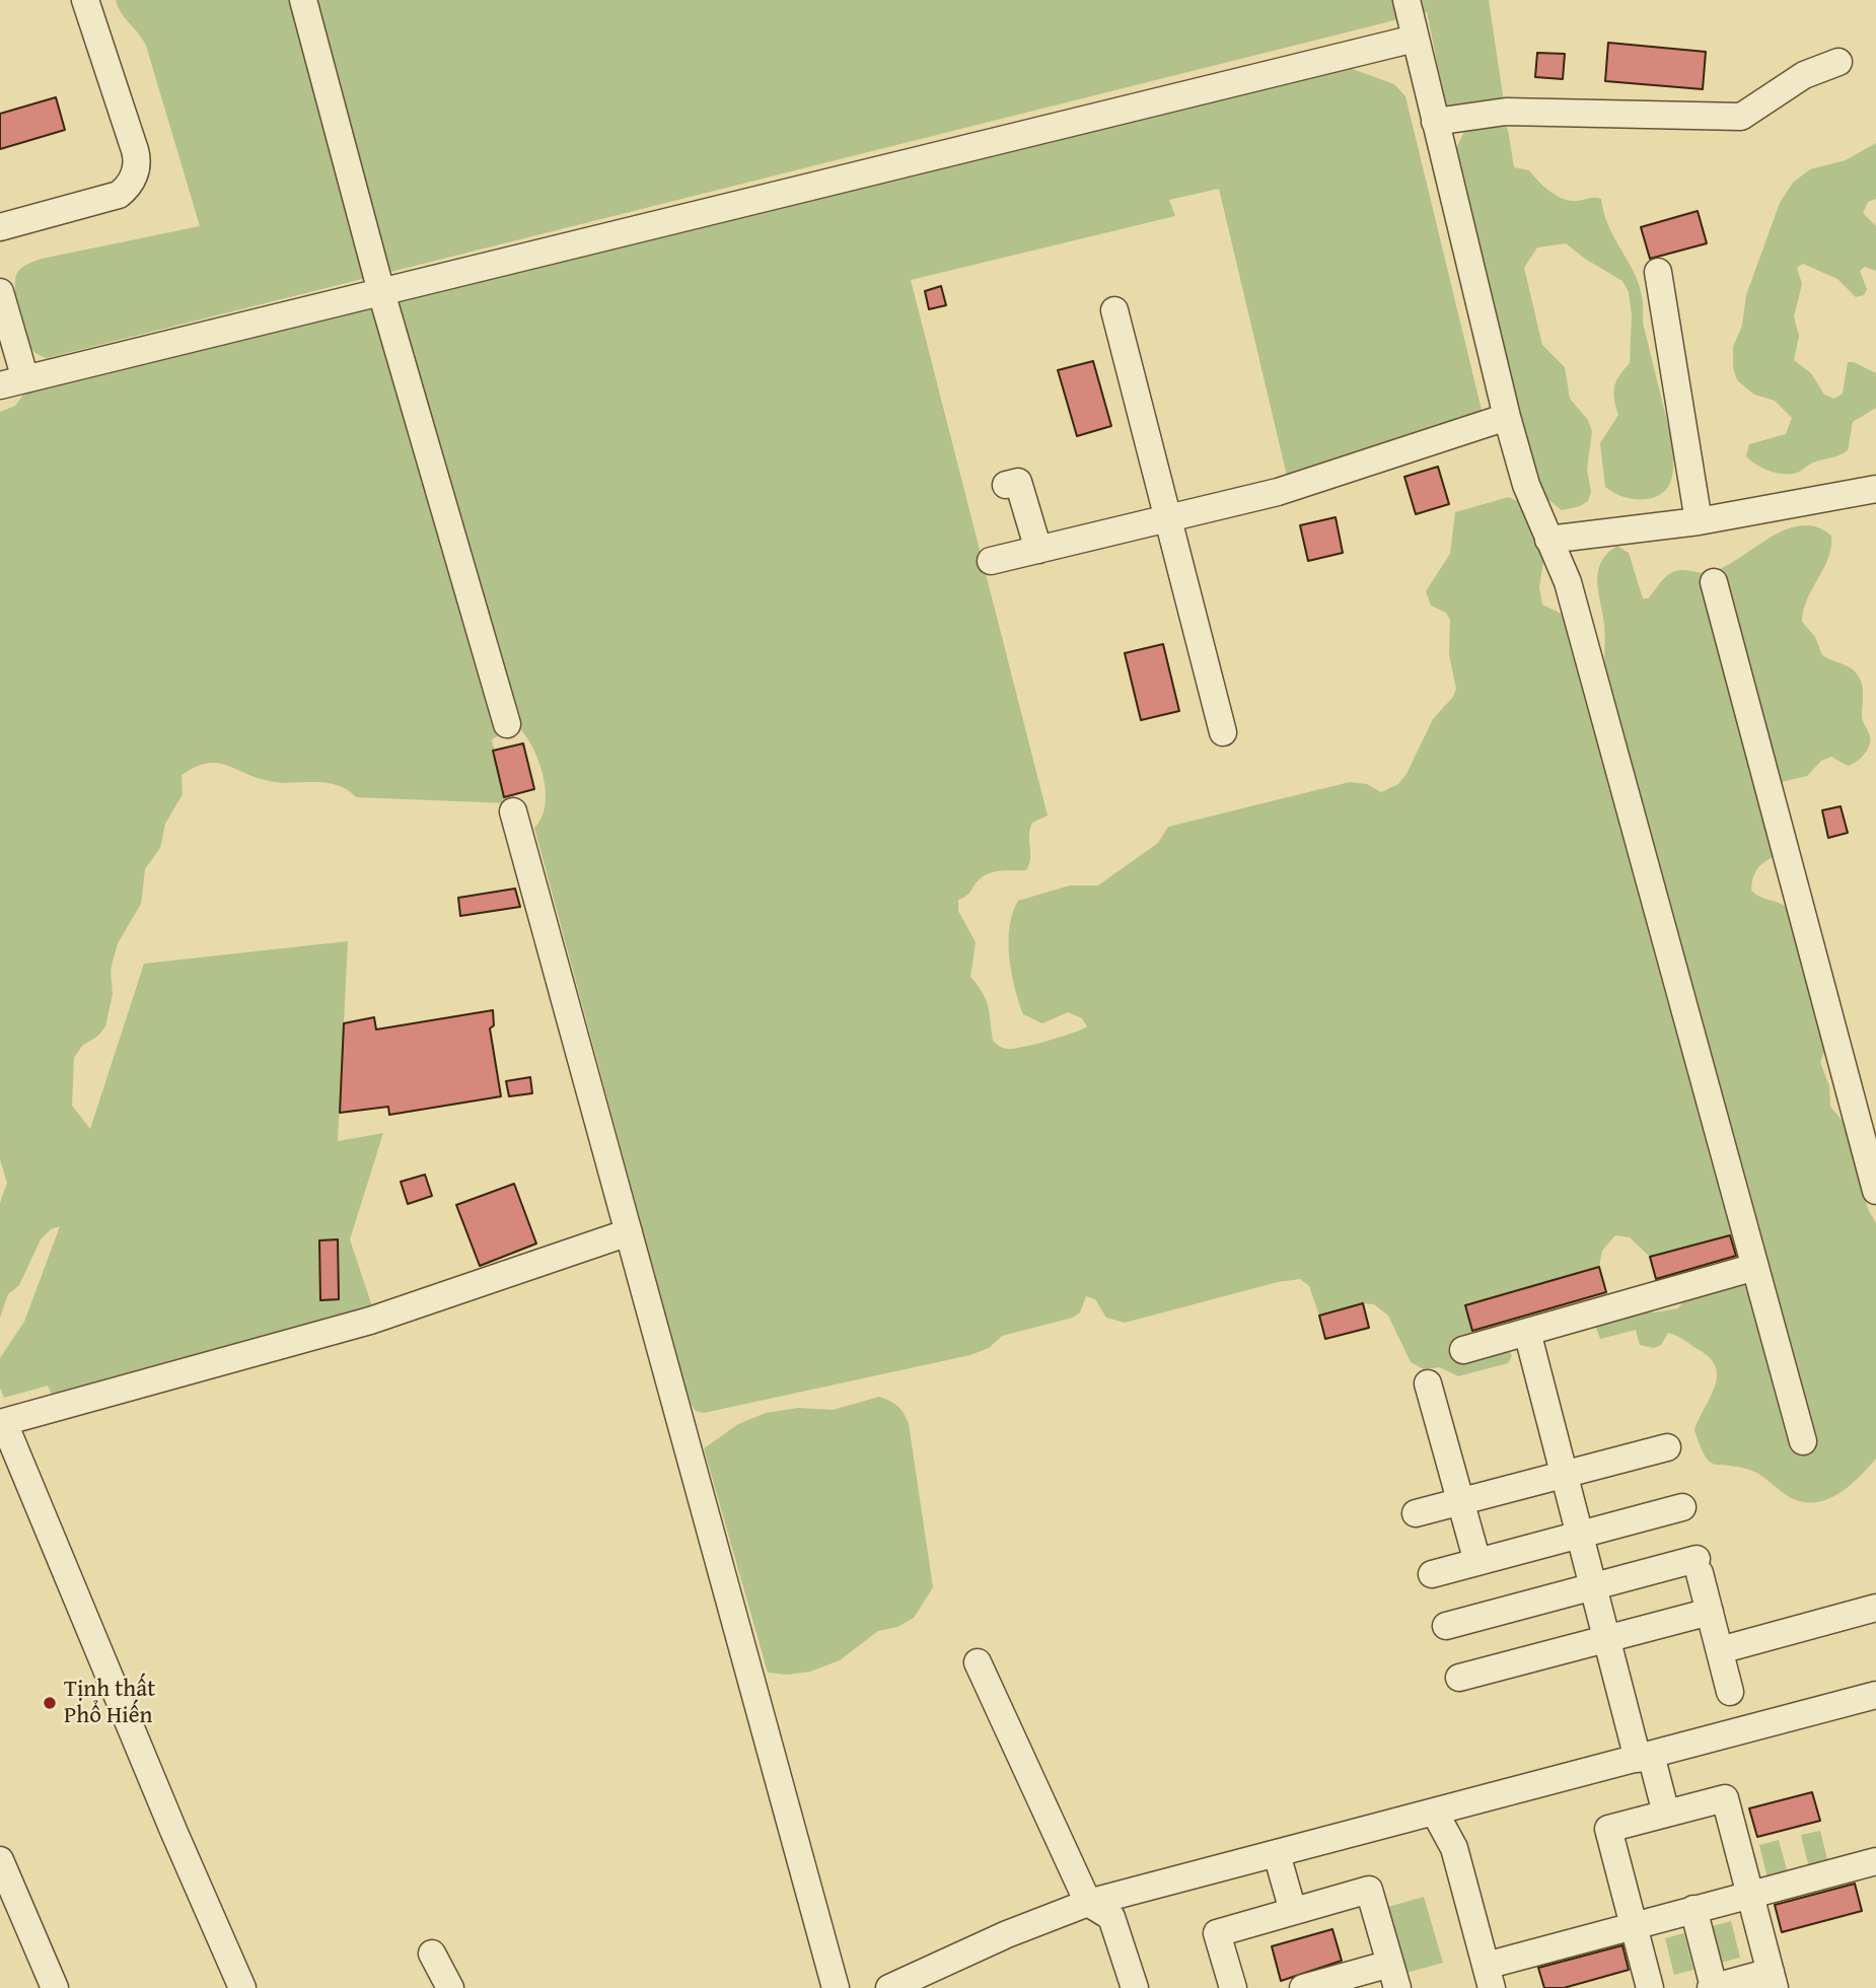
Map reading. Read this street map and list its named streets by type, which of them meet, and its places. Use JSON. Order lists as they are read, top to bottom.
{
  "places": ["Tịnh thất Phổ Hiến"]
}
